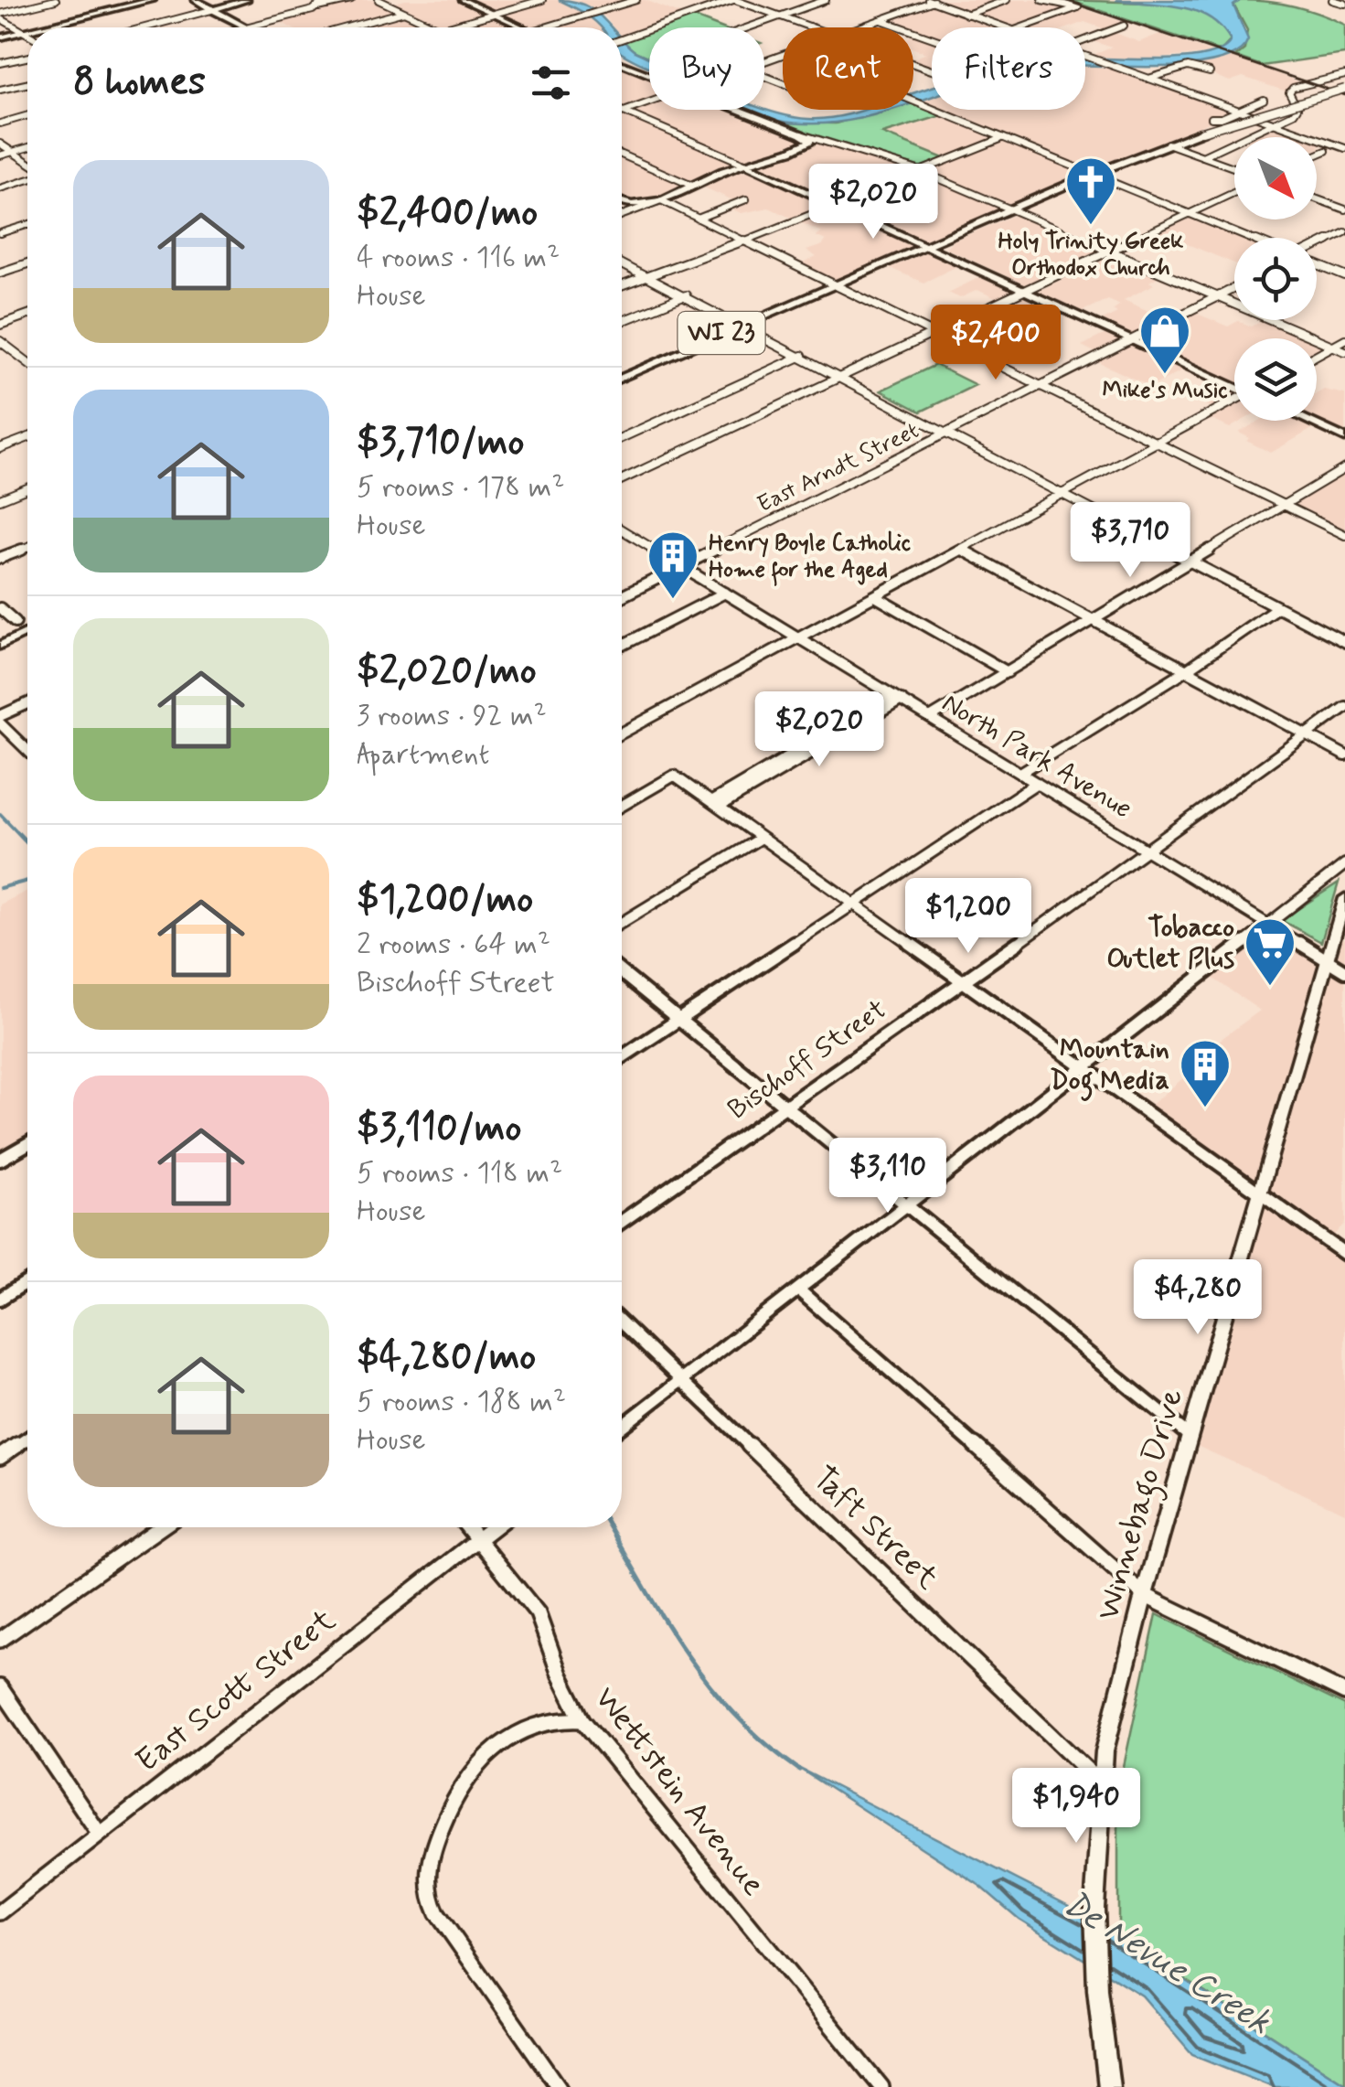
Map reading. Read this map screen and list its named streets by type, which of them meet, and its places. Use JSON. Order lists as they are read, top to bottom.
{
  "streets": {
    "main road": ["WI 23", "Winnebago Drive"],
    "street": [
      "East Arndt Street",
      "North Park Avenue",
      "Bischoff Street",
      "Taft Street",
      "East Scott Street",
      "Wettstein Avenue"
    ]
  },
  "crossings": [
    ["East Arndt Street", "North Park Avenue"],
    ["North Park Avenue", "Bischoff Street"],
    ["North Park Avenue", "Winnebago Drive"],
    ["Winnebago Drive", "Taft Street"],
    ["East Scott Street", "Wettstein Avenue"]
  ],
  "water": ["De Nevue Creek"],
  "places": {
    "church": ["Holy Trinity Greek Orthodox Church"],
    "shop": ["Mike's Music"],
    "building": ["Henry Boyle Catholic Home for the Aged", "Mountain Dog Media"],
    "supermarket": ["Tobacco Outlet Plus"]
  },
  "north": "bottom right",
  "page": {
    "chip": ["Buy", "Rent", "Filters"],
    "heading": "8 homes",
    "list": [
      {
        "name": "$2,400/mo",
        "note": "4 rooms · 116 m² · House"
      },
      {
        "name": "$3,710/mo",
        "note": "5 rooms · 178 m² · House"
      },
      {
        "name": "$2,020/mo",
        "note": "3 rooms · 92 m² · Apartment"
      },
      {
        "name": "$1,200/mo",
        "note": "2 rooms · 64 m² · Bischoff Street"
      },
      {
        "name": "$3,110/mo",
        "note": "5 rooms · 118 m² · House"
      },
      {
        "name": "$4,280/mo",
        "note": "5 rooms · 188 m² · House"
      }
    ],
    "price": [
      "$2,020",
      "$2,400",
      "$3,710",
      "$2,020",
      "$1,200",
      "$3,110",
      "$4,280",
      "$1,940"
    ]
  }
}
